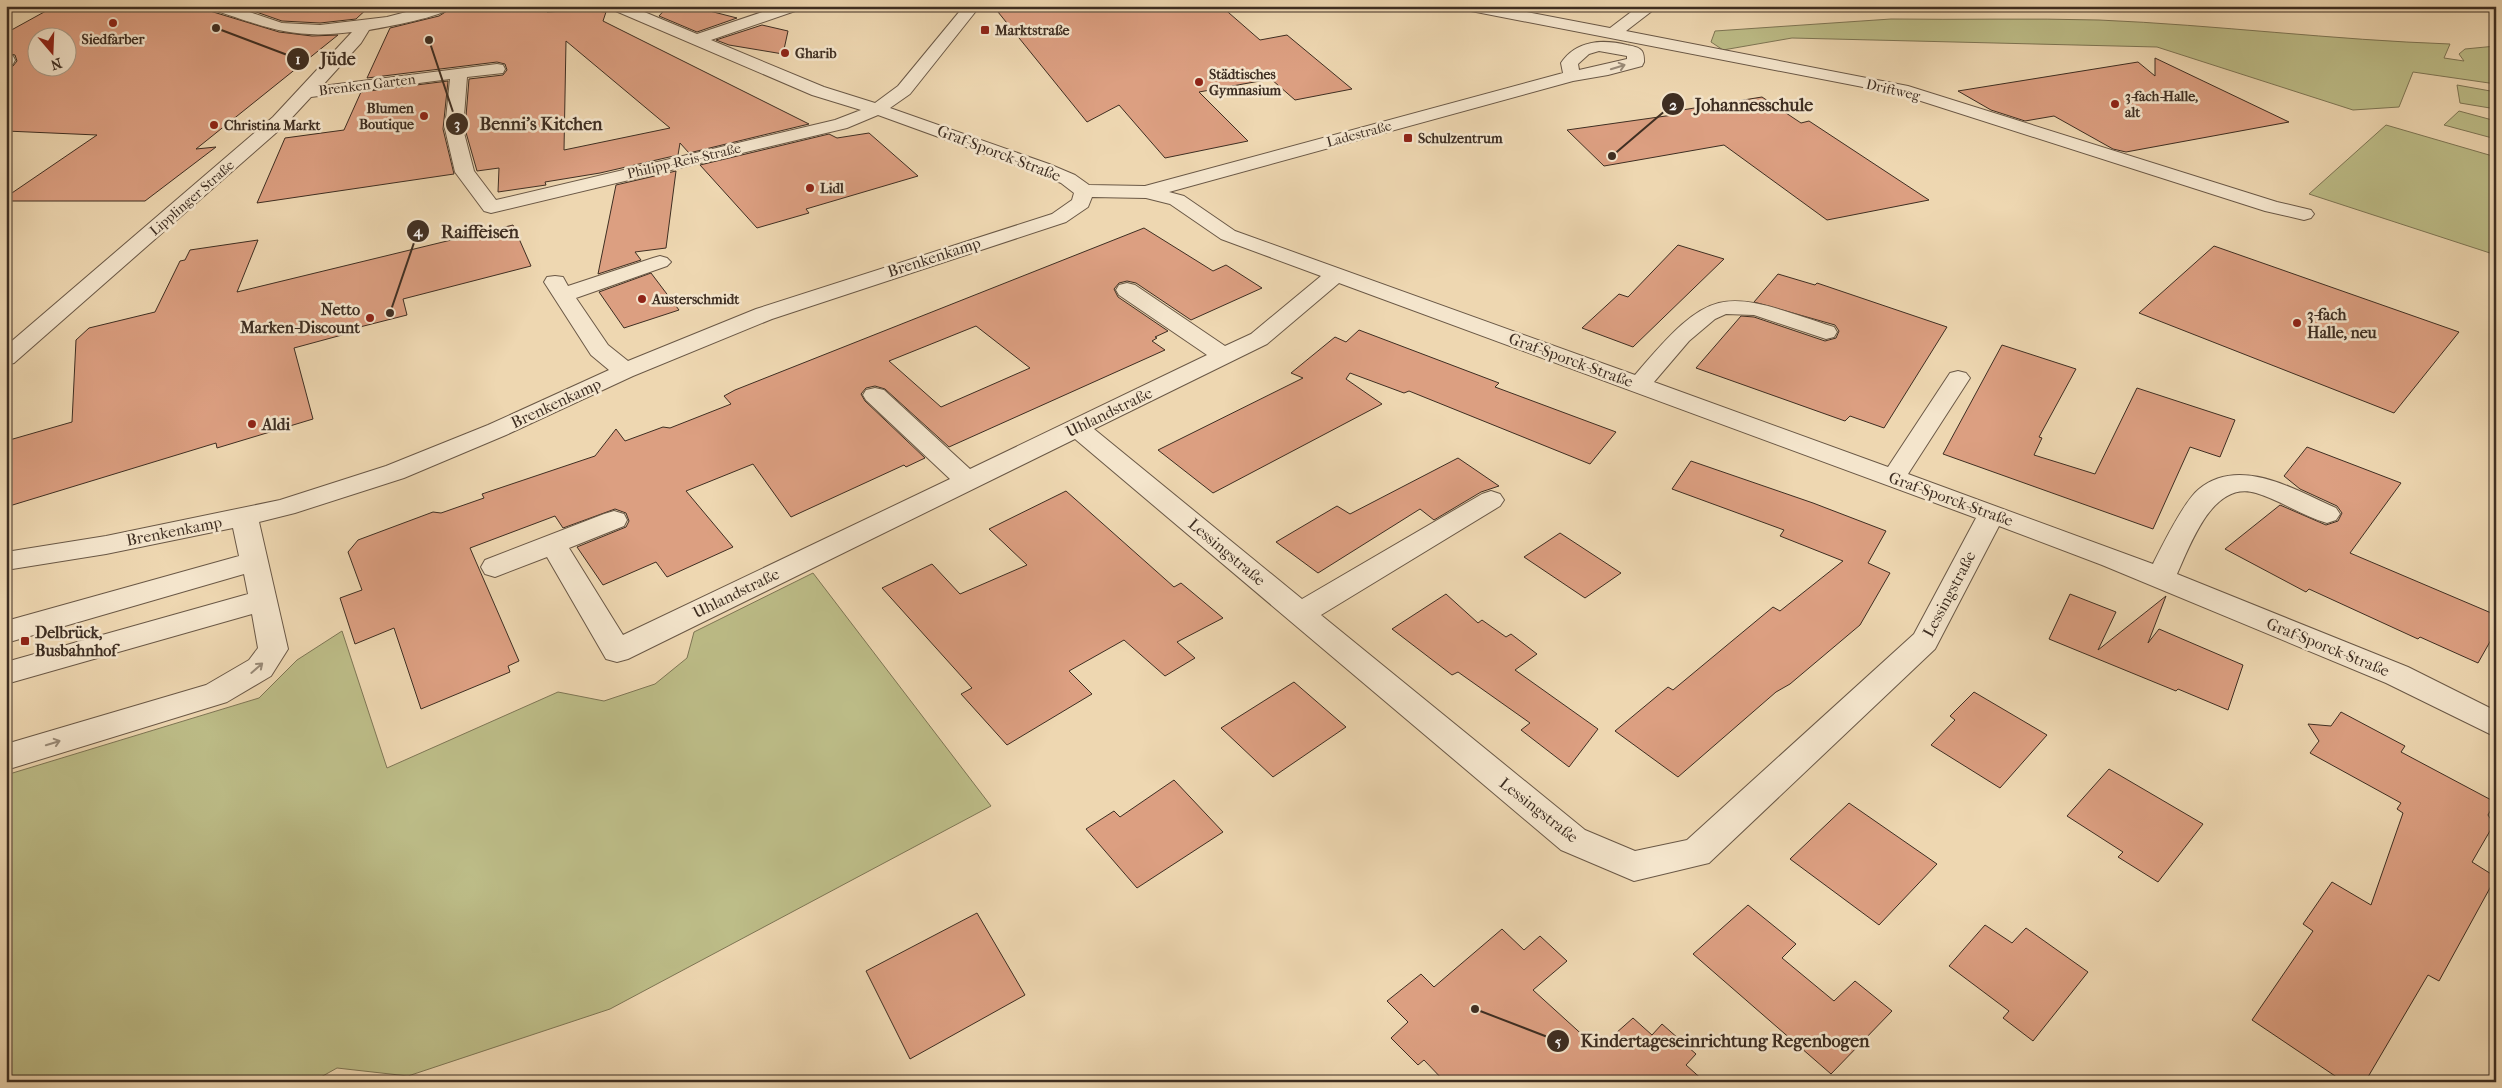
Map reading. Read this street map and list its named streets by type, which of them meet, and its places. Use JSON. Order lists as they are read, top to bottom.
{
  "streets": {
    "street": [
      "Brenken Garten",
      "Driftweg",
      "Ladestraße",
      "Graf-Sporck-Straße",
      "Philipp-Reis-Straße",
      "Lipplinger Straße",
      "Brenkenkamp",
      "Uhlandstraße",
      "Lessingstraße"
    ]
  },
  "crossings": [
    ["Brenken Garten", "Philipp-Reis-Straße"],
    ["Brenken Garten", "Lipplinger Straße"],
    ["Driftweg", "Ladestraße"],
    ["Ladestraße", "Graf-Sporck-Straße"],
    ["Graf-Sporck-Straße", "Philipp-Reis-Straße"],
    ["Graf-Sporck-Straße", "Brenkenkamp"],
    ["Graf-Sporck-Straße", "Uhlandstraße"],
    ["Graf-Sporck-Straße", "Lessingstraße"],
    ["Uhlandstraße", "Lessingstraße"]
  ],
  "places": {
    "other": [
      "Siedfarber",
      "Jüde",
      "Benni's Kitchen",
      "Gharib",
      "Städtisches Gymnasium",
      "3-fach-Halle, alt",
      "Blumen Boutique",
      "Christina Markt",
      "Johannesschule",
      "Lidl",
      "Austerschmidt",
      "Raiffeisen",
      "Netto Marken-Discount",
      "3-fach Halle, neu",
      "Aldi",
      "Kindertageseinrichtung Regenbogen"
    ],
    "transit": ["Marktstraße", "Schulzentrum", "Delbrück, Busbahnhof"]
  },
  "north": "bottom"
}
